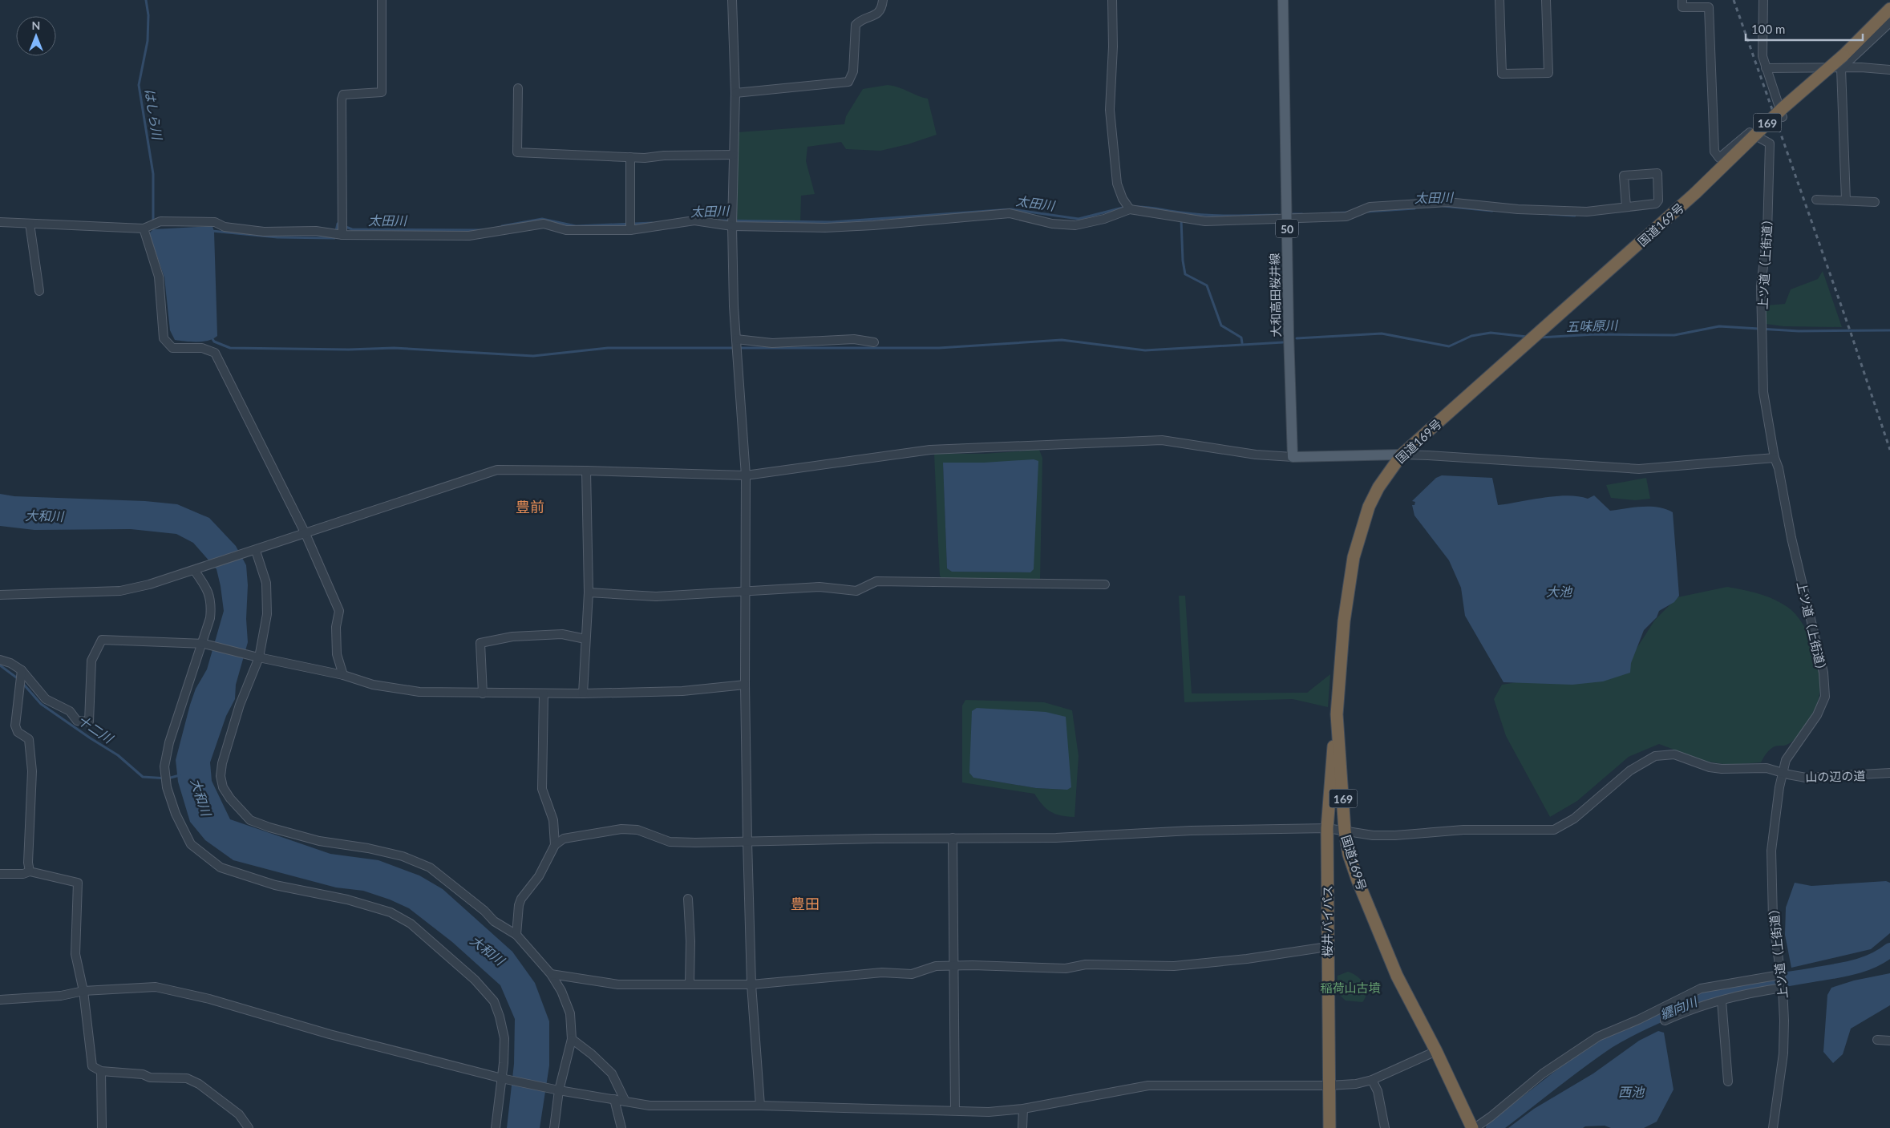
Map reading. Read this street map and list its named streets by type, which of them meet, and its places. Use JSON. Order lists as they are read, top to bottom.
{
  "streets": {
    "highway": ["169", "国道169号", "桜井バイパス"],
    "main road": ["50", "大和高田桜井線"],
    "street": ["上ツ道（上街道）", "山の辺の道"]
  },
  "crossings": [
    ["国道169号", "山の辺の道"],
    ["国道169号", "桜井バイパス"],
    ["上ツ道（上街道）", "山の辺の道"],
    ["山の辺の道", "桜井バイパス"]
  ],
  "districts": ["豊前", "豊田"],
  "water": [
    "はしら川",
    "太田川",
    "五味原川",
    "大和川",
    "大池",
    "十二川",
    "纒向川",
    "西池"
  ],
  "parks": ["稲荷山古墳"],
  "scale_bar": "100 m",
  "north": "top"
}
